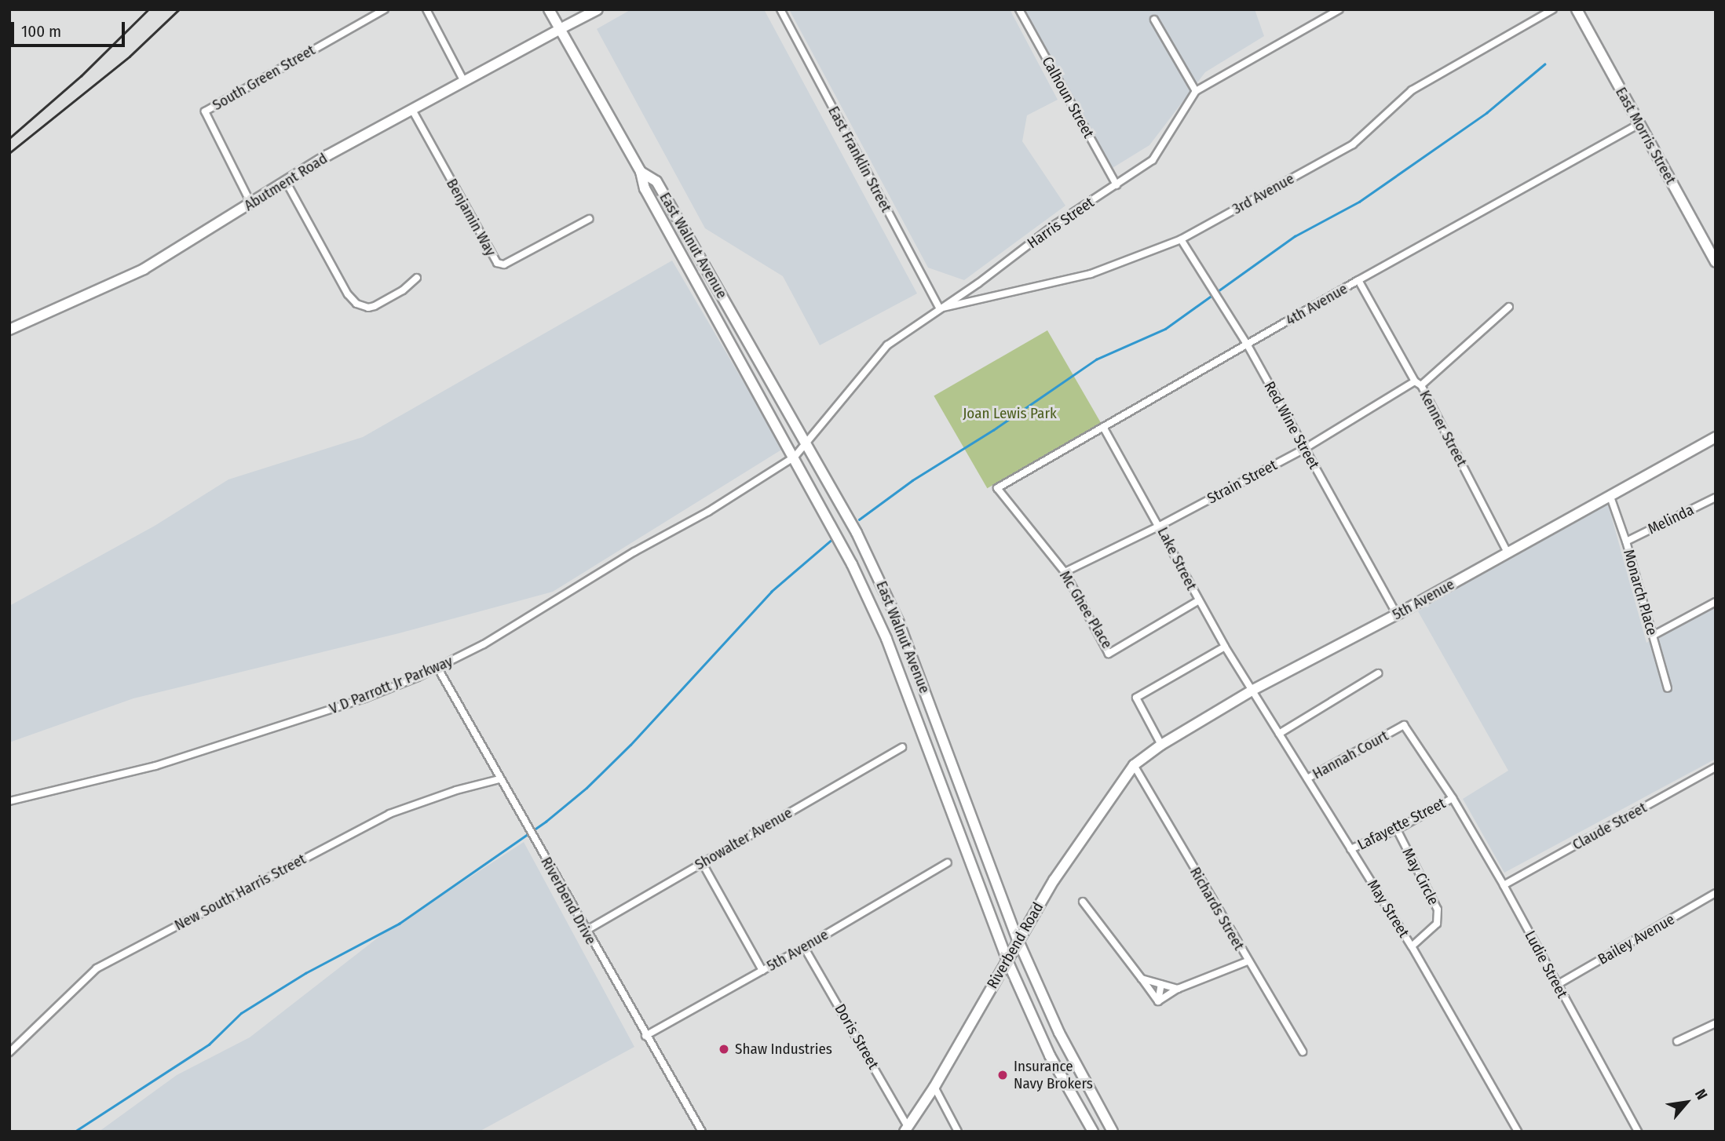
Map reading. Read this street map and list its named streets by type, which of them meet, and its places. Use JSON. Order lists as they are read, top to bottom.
{
  "streets": {
    "main road": [
      "East Morris Street",
      "Abutment Road",
      "East Walnut Avenue",
      "5th Avenue",
      "Riverbend Road"
    ],
    "street": [
      "South Green Street",
      "Calhoun Street",
      "East Franklin Street",
      "3rd Avenue",
      "Benjamin Way",
      "Harris Street",
      "4th Avenue",
      "Red Wine Street",
      "Kenner Street",
      "Strain Street",
      "Melinda",
      "Lake Street",
      "Monarch Place",
      "Mc Ghee Place",
      "V D Parrott Jr Parkway",
      "Hannah Court",
      "Lafayette Street",
      "Claude Street",
      "Showalter Avenue",
      "May Circle",
      "New South Harris Street",
      "Riverbend Drive",
      "Richards Street",
      "May Street",
      "Bailey Avenue",
      "Ludie Street",
      "Doris Street"
    ]
  },
  "crossings": [
    ["South Green Street", "Abutment Road"],
    ["Calhoun Street", "Harris Street"],
    ["East Morris Street", "4th Avenue"],
    ["East Franklin Street", "3rd Avenue"],
    ["East Franklin Street", "Harris Street"],
    ["Abutment Road", "Benjamin Way"],
    ["Abutment Road", "East Walnut Avenue"],
    ["3rd Avenue", "Harris Street"],
    ["3rd Avenue", "Red Wine Street"],
    ["Harris Street", "East Walnut Avenue"],
    ["Harris Street", "V D Parrott Jr Parkway"],
    ["East Walnut Avenue", "V D Parrott Jr Parkway"],
    ["East Walnut Avenue", "Riverbend Road"],
    ["4th Avenue", "Red Wine Street"],
    ["4th Avenue", "Kenner Street"],
    ["4th Avenue", "Lake Street"],
    ["4th Avenue", "Mc Ghee Place"],
    ["Red Wine Street", "Strain Street"],
    ["Red Wine Street", "5th Avenue"],
    ["Kenner Street", "Strain Street"],
    ["Kenner Street", "5th Avenue"],
    ["Strain Street", "Lake Street"],
    ["Strain Street", "Mc Ghee Place"],
    ["Melinda", "Monarch Place"],
    ["Lake Street", "5th Avenue"],
    ["Lake Street", "Mc Ghee Place"],
    ["Lake Street", "May Street"],
    ["Monarch Place", "5th Avenue"],
    ["5th Avenue", "Riverbend Drive"],
    ["5th Avenue", "Richards Street"],
    ["5th Avenue", "May Street"],
    ["5th Avenue", "Riverbend Road"],
    ["5th Avenue", "Doris Street"],
    ["V D Parrott Jr Parkway", "Riverbend Drive"],
    ["Hannah Court", "Lafayette Street"],
    ["Hannah Court", "May Street"],
    ["Hannah Court", "Ludie Street"],
    ["Lafayette Street", "May Circle"],
    ["Lafayette Street", "May Street"],
    ["Lafayette Street", "Ludie Street"],
    ["Claude Street", "Ludie Street"],
    ["Showalter Avenue", "Riverbend Drive"],
    ["May Circle", "May Street"],
    ["New South Harris Street", "Riverbend Drive"],
    ["Richards Street", "Riverbend Road"],
    ["Bailey Avenue", "Ludie Street"],
    ["Riverbend Road", "Doris Street"]
  ],
  "parks": ["Joan Lewis Park"],
  "places": ["Shaw Industries", "Insurance Navy Brokers"],
  "scale_bar": "100 m",
  "north": "top right"
}
